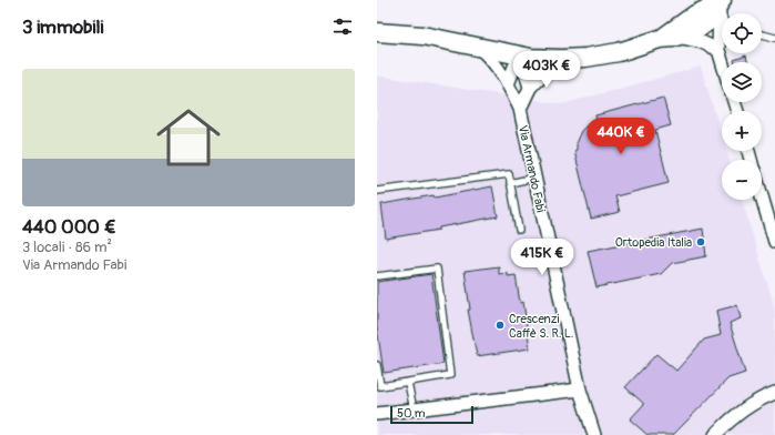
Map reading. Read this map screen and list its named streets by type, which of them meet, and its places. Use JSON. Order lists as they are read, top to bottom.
{
  "streets": {
    "street": ["Via Armando Fabi"]
  },
  "places": ["Ortopedia Italia", "Crescenzi Caffè S. R. L."],
  "scale_bar": "50 m",
  "page": {
    "heading": "3 immobili",
    "map_buttons": ["+", "−"],
    "price": ["403K €", "440K €", "415K €"],
    "list": [
      {
        "name": "440 000 €",
        "note": "3 locali · 86 m² · Via Armando Fabi"
      }
    ],
    "scale": "50 m"
  }
}
